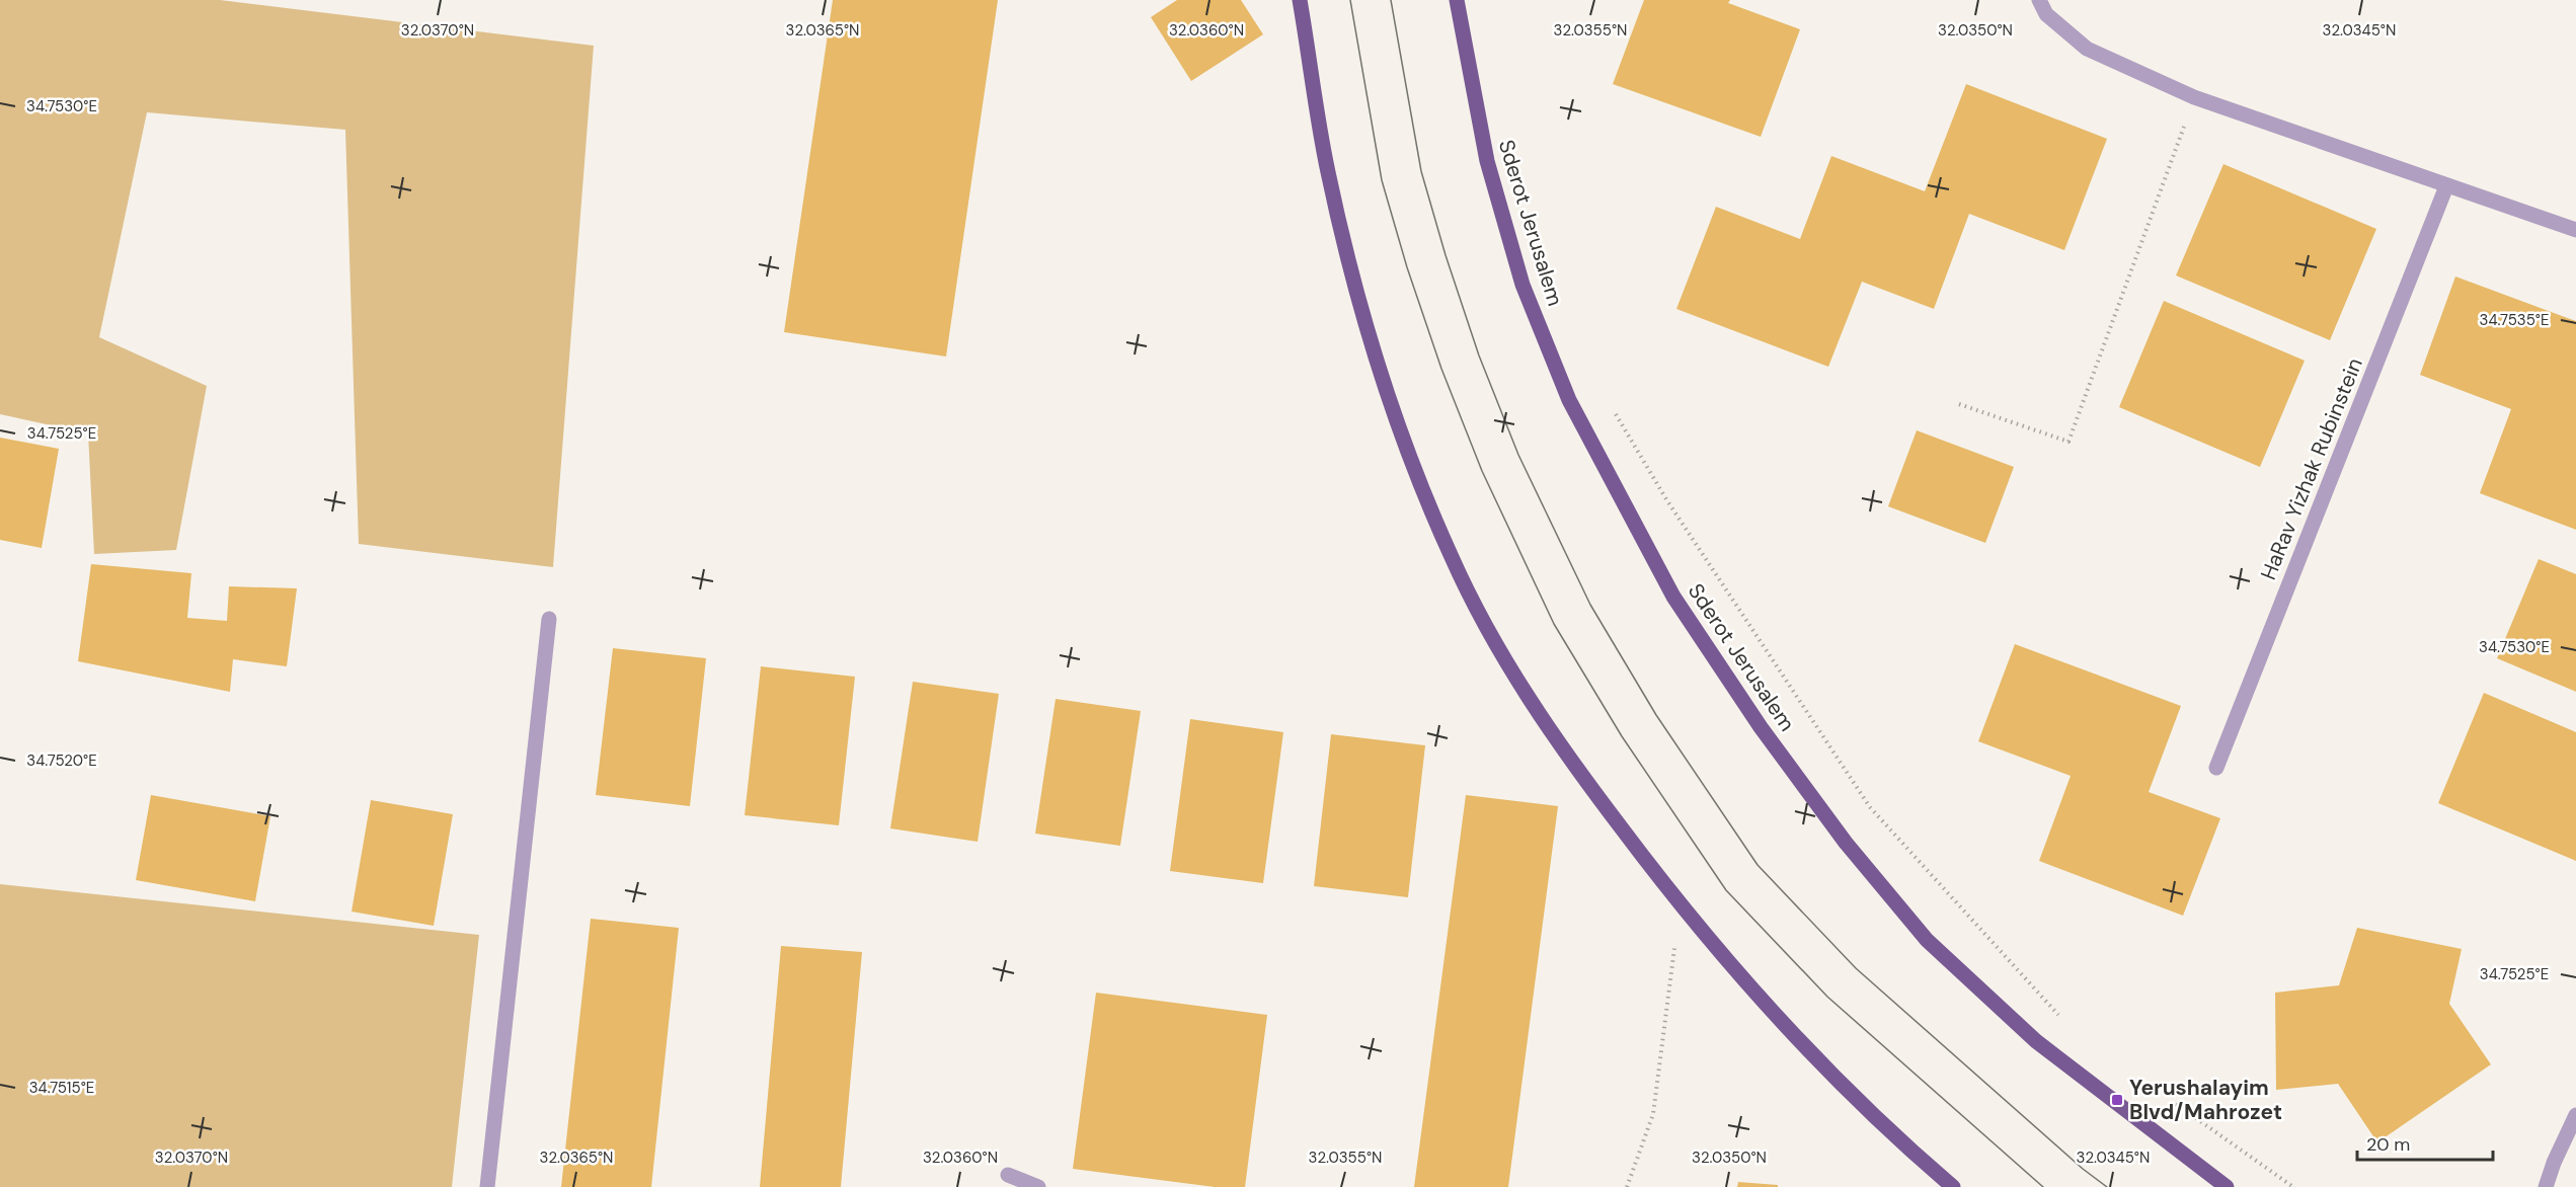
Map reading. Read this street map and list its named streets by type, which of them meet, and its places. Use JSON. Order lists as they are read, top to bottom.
{
  "streets": {
    "main road": ["Sderot Jerusalem"],
    "street": ["HaRav Yizhak Rubinstein"]
  },
  "places": {
    "transit": ["Yerushalayim Blvd/Mahrozet"]
  },
  "scale_bar": "20 m",
  "coordinates": [
    "32.0370°N",
    "32.0365°N",
    "32.0360°N",
    "32.0355°N",
    "32.0350°N",
    "32.0345°N",
    "34.7530°E",
    "34.7535°E",
    "34.7525°E",
    "34.7520°E",
    "34.7515°E"
  ]
}
